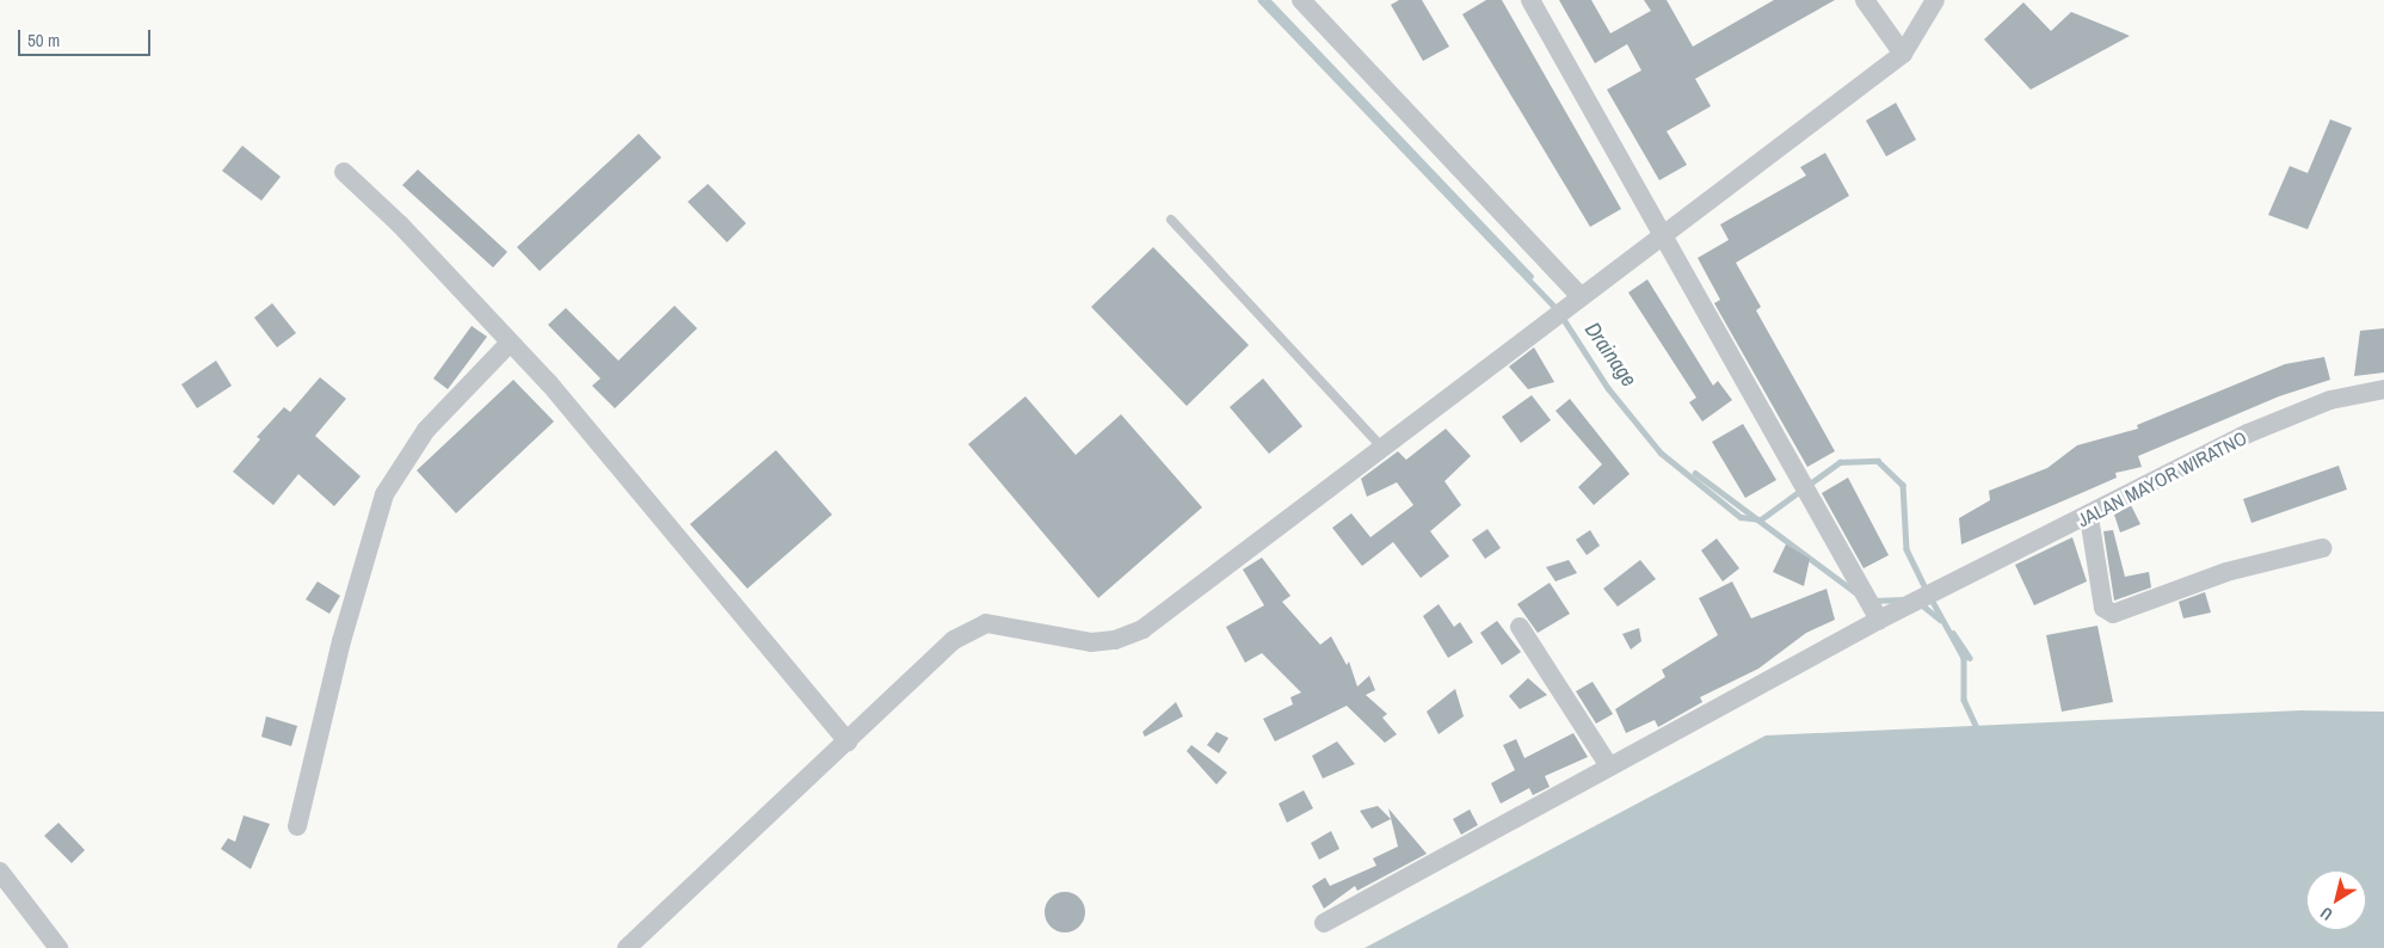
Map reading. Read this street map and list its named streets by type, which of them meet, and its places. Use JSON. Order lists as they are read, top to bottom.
{
  "streets": {
    "street": ["JALAN MAYOR WIRATNO"]
  },
  "water": ["Drainage"],
  "scale_bar": "50 m",
  "north": "bottom left"
}
